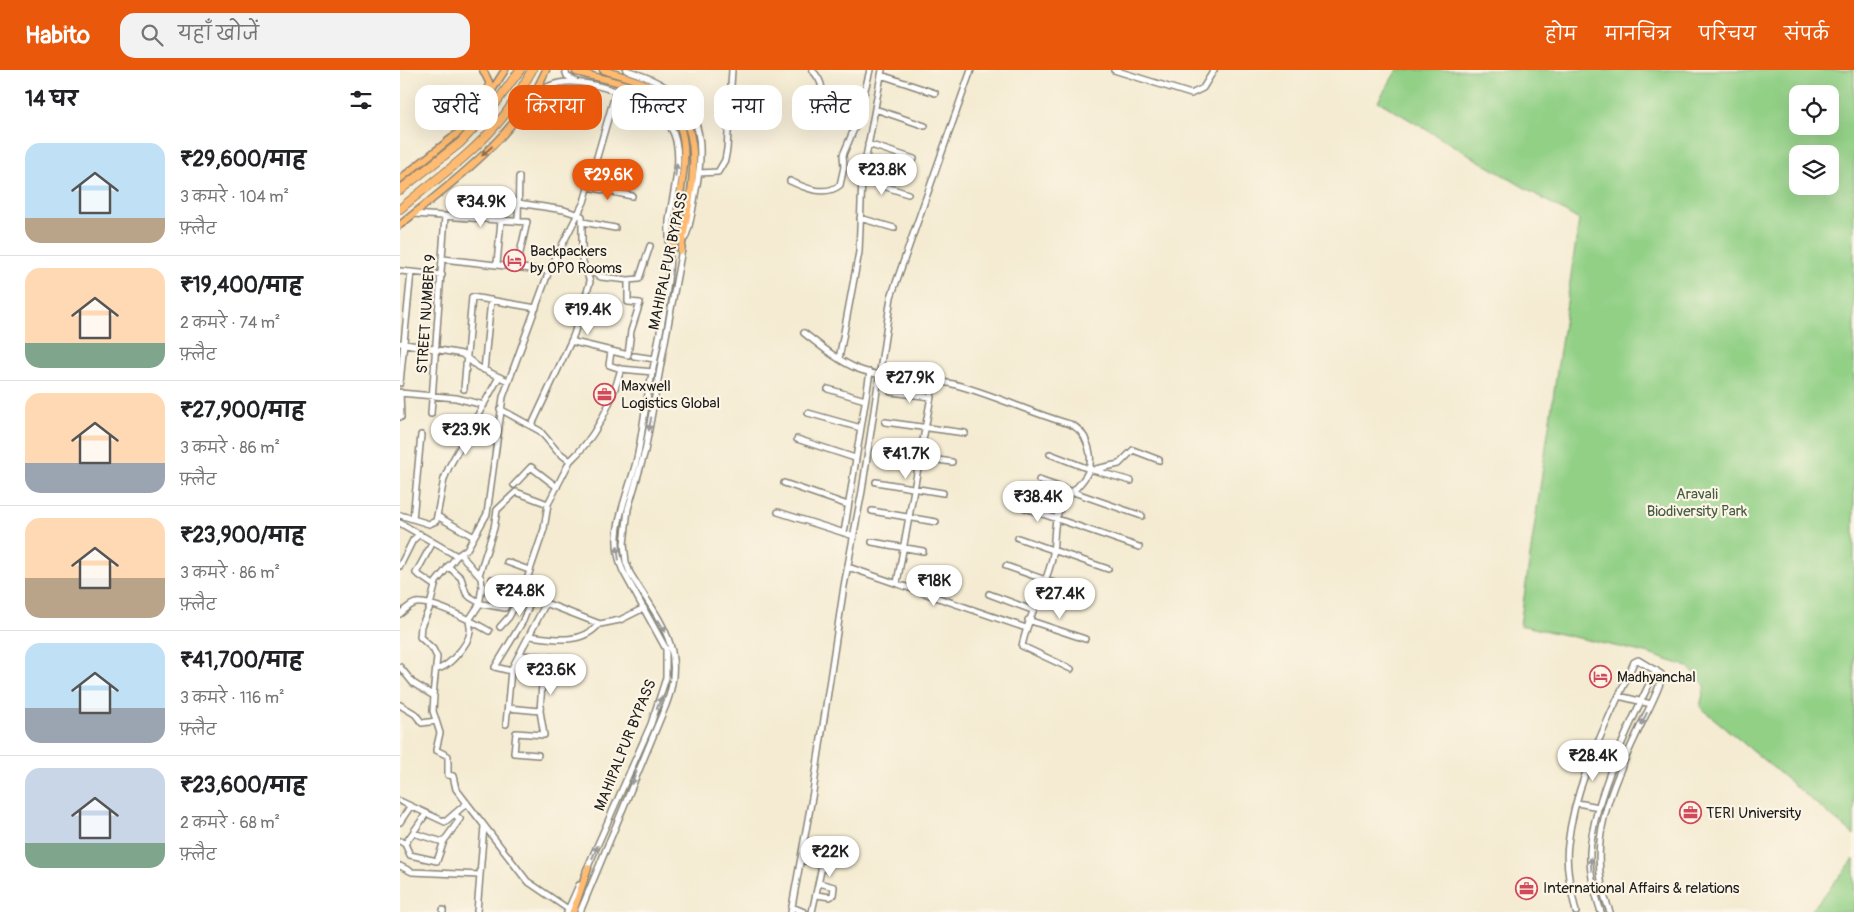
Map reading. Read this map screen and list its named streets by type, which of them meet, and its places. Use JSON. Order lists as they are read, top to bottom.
{
  "streets": {
    "street": ["MAHIPALPUR BYPASS", "STREET NUMBER 9"]
  },
  "parks": ["Aravali Biodiversity Park"],
  "places": {
    "hotel": ["Backpackers by OPO Rooms", "Madhyanchal"],
    "office": ["Maxwell Logistics Global", "TERI University", "International Affairs & relations"]
  },
  "page": {
    "header": "Habito",
    "search": "यहाँ खोजें",
    "nav": [
      "होम",
      "मानचित्र",
      "परिचय",
      "संपर्क"
    ],
    "heading": "14 घर",
    "chip": [
      "खरीदें",
      "किराया",
      "फ़िल्टर",
      "नया",
      "फ़्लैट"
    ],
    "list": [
      {
        "name": "₹29,600/माह",
        "note": "3 कमरे · 104 m² · फ़्लैट"
      },
      {
        "name": "₹19,400/माह",
        "note": "2 कमरे · 74 m² · फ़्लैट"
      },
      {
        "name": "₹27,900/माह",
        "note": "3 कमरे · 86 m² · फ़्लैट"
      },
      {
        "name": "₹23,900/माह",
        "note": "3 कमरे · 86 m² · फ़्लैट"
      },
      {
        "name": "₹41,700/माह",
        "note": "3 कमरे · 116 m² · फ़्लैट"
      },
      {
        "name": "₹23,600/माह",
        "note": "2 कमरे · 68 m² · फ़्लैट"
      }
    ],
    "price": [
      "₹23.8K",
      "₹29.6K",
      "₹34.9K",
      "₹19.4K",
      "₹27.9K",
      "₹23.9K",
      "₹41.7K",
      "₹38.4K",
      "₹18K",
      "₹24.8K",
      "₹27.4K",
      "₹23.6K",
      "₹28.4K",
      "₹22K"
    ]
  }
}
